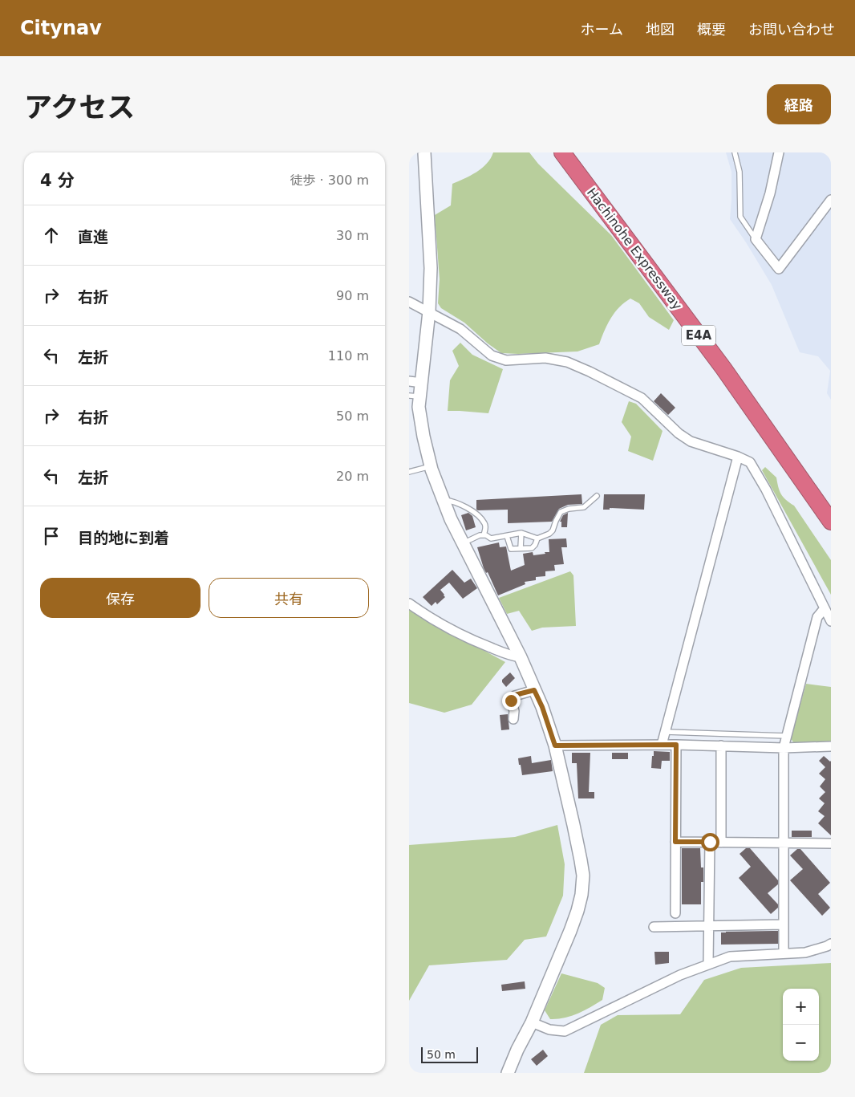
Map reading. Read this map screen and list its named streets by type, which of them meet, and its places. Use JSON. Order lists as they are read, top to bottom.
{
  "streets": {
    "highway": ["Hachinohe Expressway", "E4A"]
  },
  "scale_bar": "50 m",
  "page": {
    "header": "Citynav",
    "nav": [
      "ホーム",
      "地図",
      "概要",
      "お問い合わせ"
    ],
    "title": "アクセス",
    "buttons": [
      "経路",
      ["保存", "共有"]
    ],
    "heading": ["4 分", "徒歩 · 300 m"],
    "list": [
      ["直進", "30 m"],
      ["右折", "90 m"],
      ["左折", "110 m"],
      ["右折", "50 m"],
      ["左折", "20 m"],
      "目的地に到着"
    ],
    "map_buttons": ["+", "−"],
    "scale": "50 m"
  }
}
